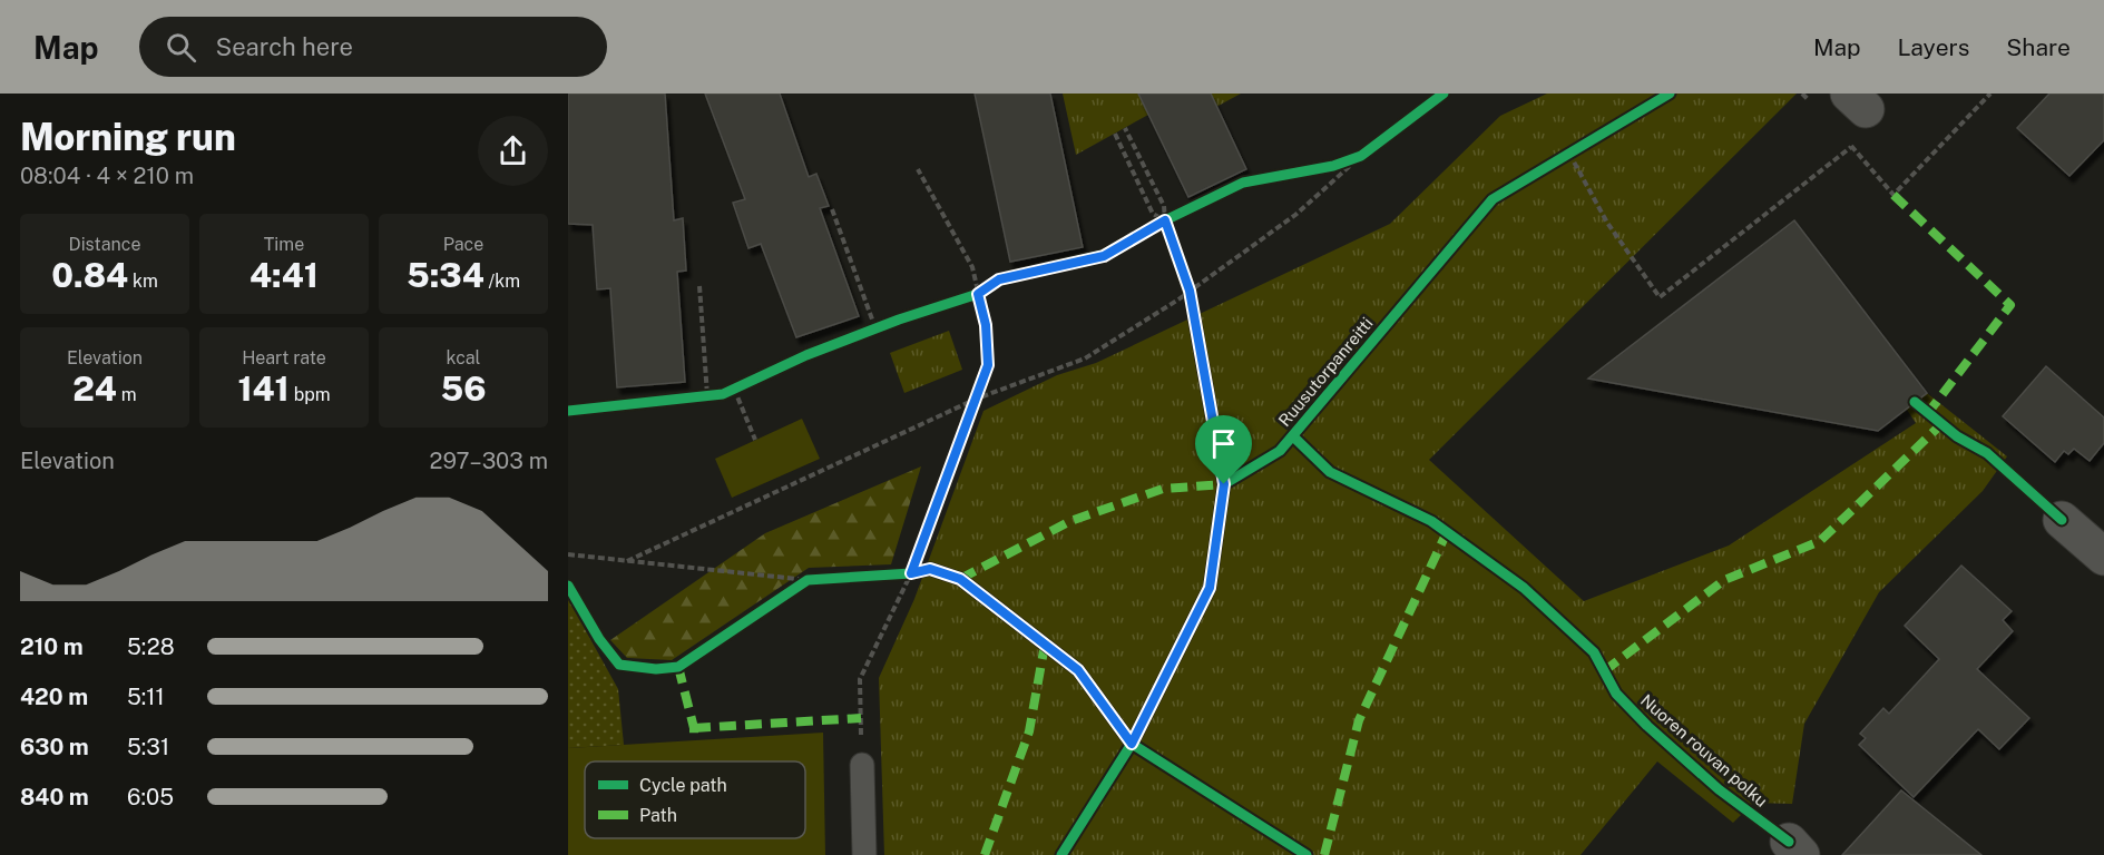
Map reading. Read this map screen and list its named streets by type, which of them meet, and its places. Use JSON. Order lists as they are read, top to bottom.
{
  "streets": {
    "cycle path": ["Ruusutorpanreitti"]
  },
  "legend": ["Cycle path", "Path"],
  "page": {
    "header": "Map",
    "search": "Search here",
    "nav": ["Map", "Layers", "Share"],
    "heading": ["Morning run", "08:04 · 4 × 210 m"],
    "stats": [
      ["Distance", "0.84 km"],
      ["Time", "4:41"],
      ["Pace", "5:34 /km"],
      ["Elevation", "24 m"],
      ["Heart rate", "141 bpm"],
      ["kcal", "56"]
    ],
    "chart": ["Elevation", "297–303 m"],
    "list": [
      {
        "name": "210 m",
        "note": "5:28"
      },
      {
        "name": "420 m",
        "note": "5:11"
      },
      {
        "name": "630 m",
        "note": "5:31"
      },
      {
        "name": "840 m",
        "note": "6:05"
      }
    ]
  }
}
